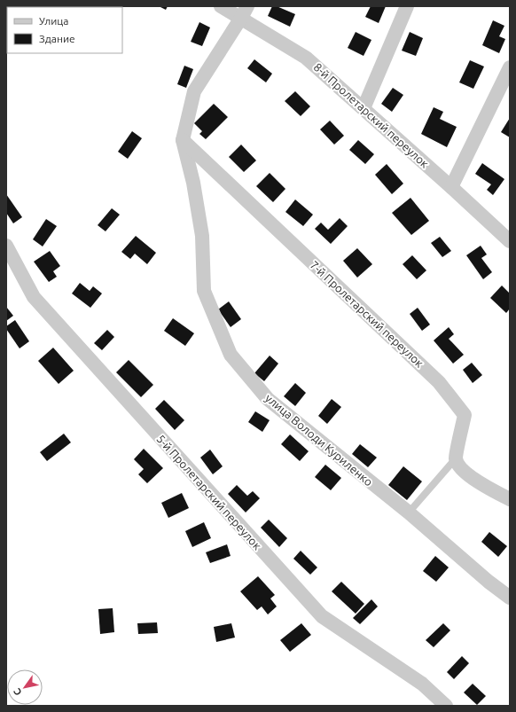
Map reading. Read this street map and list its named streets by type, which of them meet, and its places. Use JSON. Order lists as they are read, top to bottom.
{
  "streets": {
    "street": [
      "8-й Пролетарский переулок",
      "7-й Пролетарский переулок",
      "улица Володи Куриленко",
      "5-й Пролетарский переулок"
    ]
  },
  "crossings": [
    ["8-й Пролетарский переулок", "улица Володи Куриленко"],
    ["7-й Пролетарский переулок", "улица Володи Куриленко"]
  ],
  "legend": ["Улица", "Здание"],
  "north": "bottom left"
}
